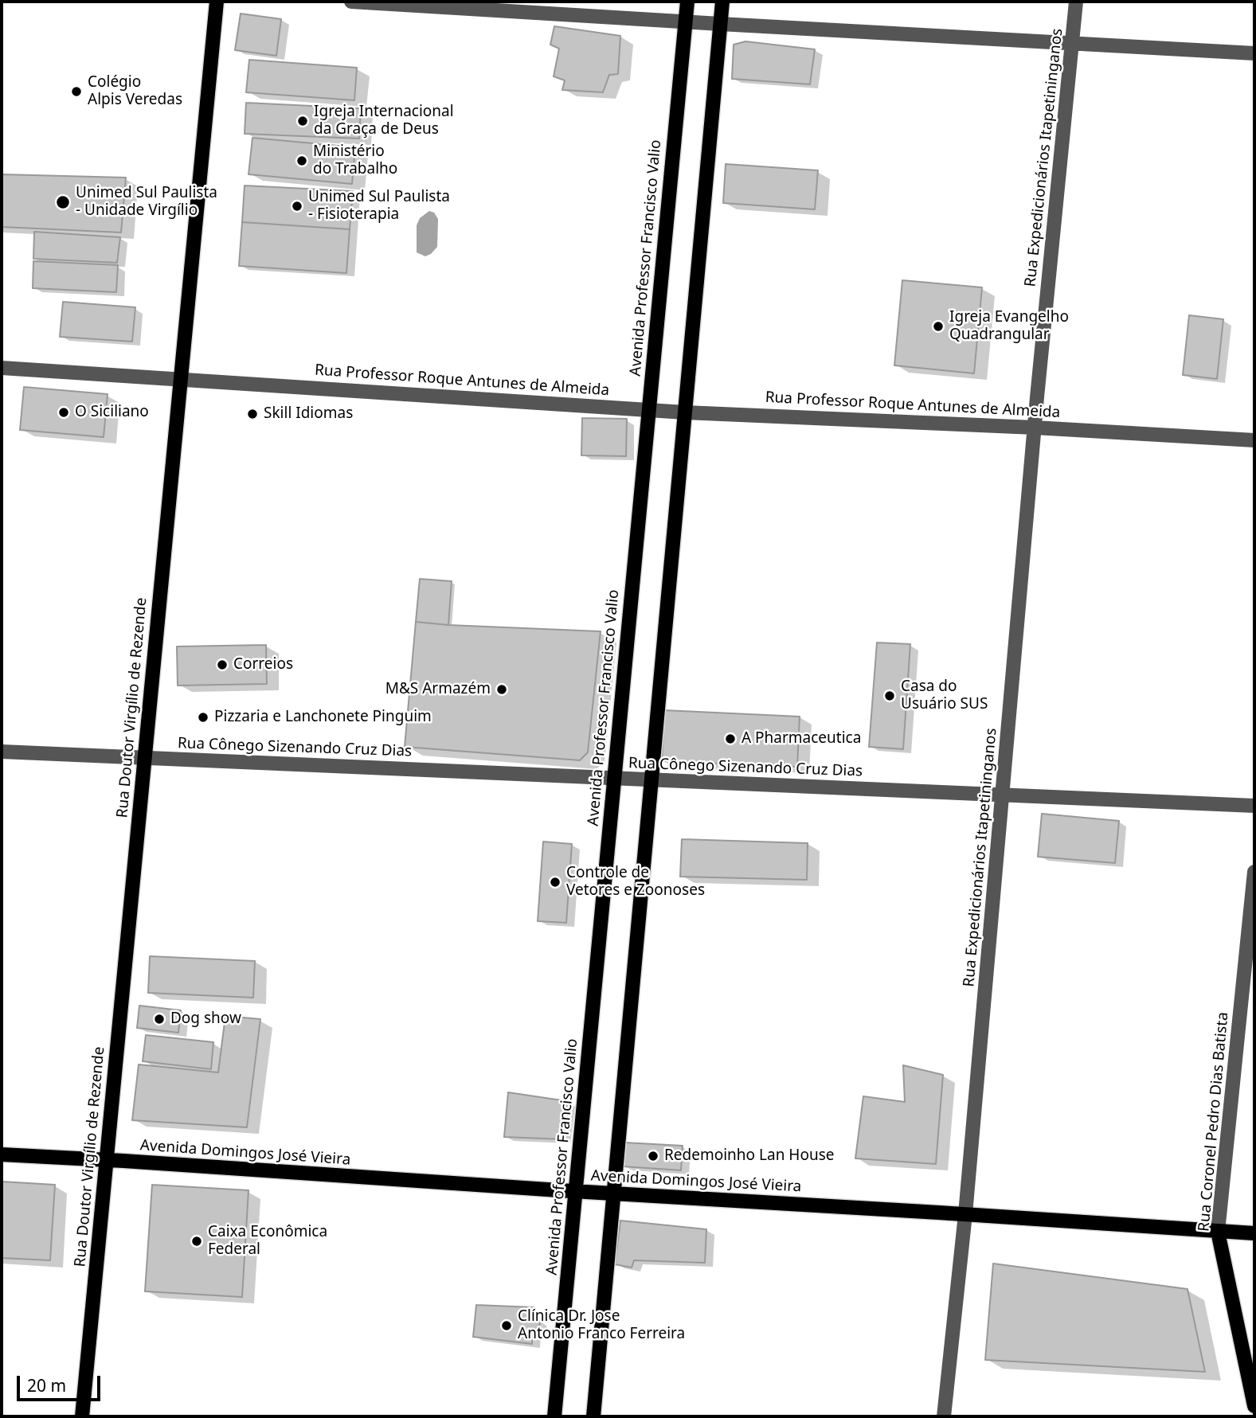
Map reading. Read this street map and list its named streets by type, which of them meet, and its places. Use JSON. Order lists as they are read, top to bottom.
{
  "streets": {
    "main road": [
      "Avenida Professor Francisco Valio",
      "Rua Doutor Virgílio de Rezende",
      "Rua Coronel Pedro Dias Batista",
      "Avenida Domingos José Vieira"
    ],
    "street": ["Rua Expedicionários Itapetininganos", "Rua Professor Roque Antunes de Almeida", "Rua Cônego Sizenando Cruz Dias"]
  },
  "crossings": [
    ["Rua Expedicionários Itapetininganos", "Rua Professor Roque Antunes de Almeida"],
    ["Rua Expedicionários Itapetininganos", "Rua Cônego Sizenando Cruz Dias"],
    ["Rua Expedicionários Itapetininganos", "Avenida Domingos José Vieira"],
    ["Avenida Professor Francisco Valio", "Rua Professor Roque Antunes de Almeida"],
    ["Avenida Professor Francisco Valio", "Rua Cônego Sizenando Cruz Dias"],
    ["Avenida Professor Francisco Valio", "Avenida Domingos José Vieira"],
    ["Rua Professor Roque Antunes de Almeida", "Rua Doutor Virgílio de Rezende"],
    ["Rua Doutor Virgílio de Rezende", "Rua Cônego Sizenando Cruz Dias"],
    ["Rua Doutor Virgílio de Rezende", "Avenida Domingos José Vieira"],
    ["Rua Coronel Pedro Dias Batista", "Avenida Domingos José Vieira"]
  ],
  "places": [
    "Colégio Alpis Veredas",
    "Igreja Internacional da Graça de Deus",
    "Ministério do Trabalho",
    "Unimed Sul Paulista - Unidade Virgílio",
    "Unimed Sul Paulista - Fisioterapia",
    "Igreja Evangelho Quadrangular",
    "O Siciliano",
    "Skill Idiomas",
    "Correios",
    "M&S Armazém",
    "Casa do Usuário SUS",
    "Pizzaria e Lanchonete Pinguim",
    "A Pharmaceutica",
    "Controle de Vetores e Zoonoses",
    "Dog show",
    "Redemoinho Lan House",
    "Caixa Econômica Federal",
    "Clínica Dr. Jose Antonio Franco Ferreira"
  ],
  "scale_bar": "20 m"
}
